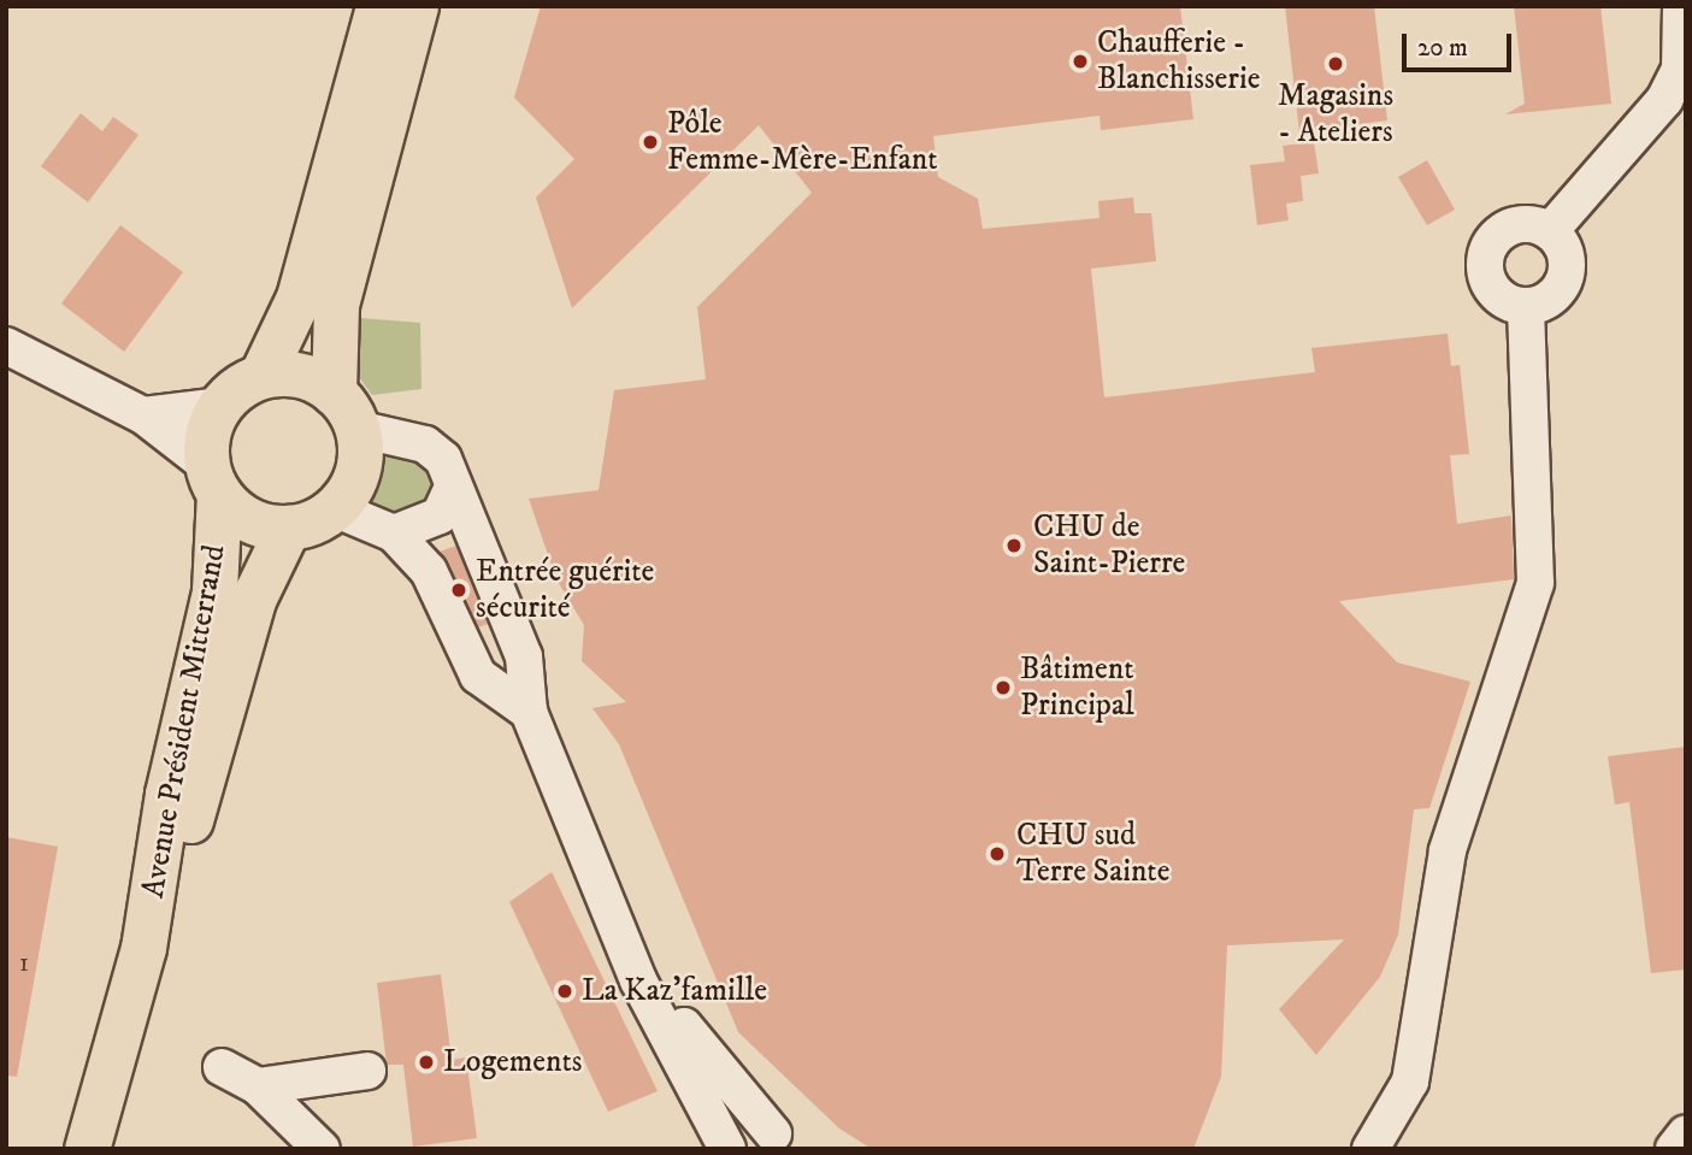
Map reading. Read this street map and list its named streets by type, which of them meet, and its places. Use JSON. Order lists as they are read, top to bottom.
{
  "streets": {
    "main road": ["Avenue Président Mitterrand"]
  },
  "places": [
    "Chaufferie - Blanchisserie",
    "Magasins - Ateliers",
    "Pôle Femme-Mère-Enfant",
    "CHU de Saint-Pierre",
    "Entrée guérite sécurité",
    "Bâtiment Principal",
    "CHU sud Terre Sainte",
    "La Kaz'famille",
    "Logements"
  ],
  "house_numbers": ["1"],
  "scale_bar": "20 m"
}
